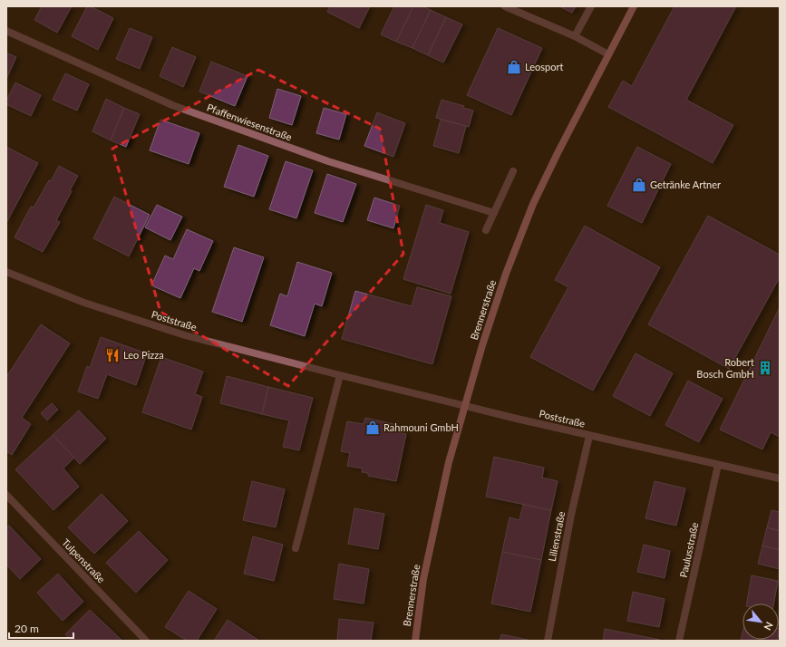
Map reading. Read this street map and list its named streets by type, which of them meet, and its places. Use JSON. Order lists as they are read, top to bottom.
{
  "streets": {
    "main road": ["Brennerstraße"],
    "street": [
      "Pfaffenwiesenstraße",
      "Poststraße",
      "Lilienstraße",
      "Paulusstraße",
      "Tulpenstraße"
    ]
  },
  "crossings": [
    ["Brennerstraße", "Poststraße"],
    ["Poststraße", "Lilienstraße"],
    ["Poststraße", "Paulusstraße"]
  ],
  "places": {
    "shop": ["Leosport", "Getränke Artner", "Rahmouni GmbH"],
    "restaurant": ["Leo Pizza"],
    "building": ["Robert Bosch GmbH"]
  },
  "scale_bar": "20 m",
  "north": "bottom right"
}
